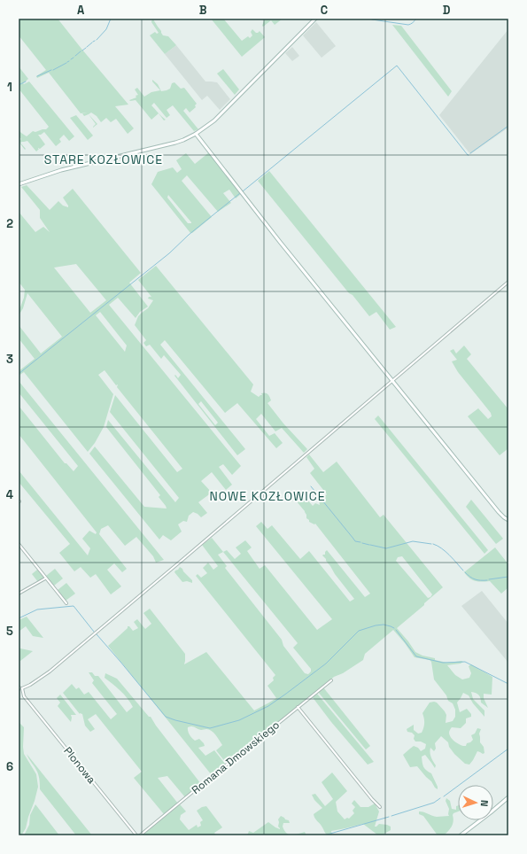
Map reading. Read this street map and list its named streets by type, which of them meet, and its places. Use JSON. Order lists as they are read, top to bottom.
{
  "streets": {
    "street": ["Romana Dmowskiego", "Plonowa"]
  },
  "districts": ["STARE KOZŁOWICE", "NOWE KOZŁOWICE"],
  "north": "right",
  "grid": {
    "columns": [
      "A",
      "B",
      "C",
      "D"
    ],
    "rows": [
      "1",
      "2",
      "3",
      "4",
      "5",
      "6"
    ]
  }
}
